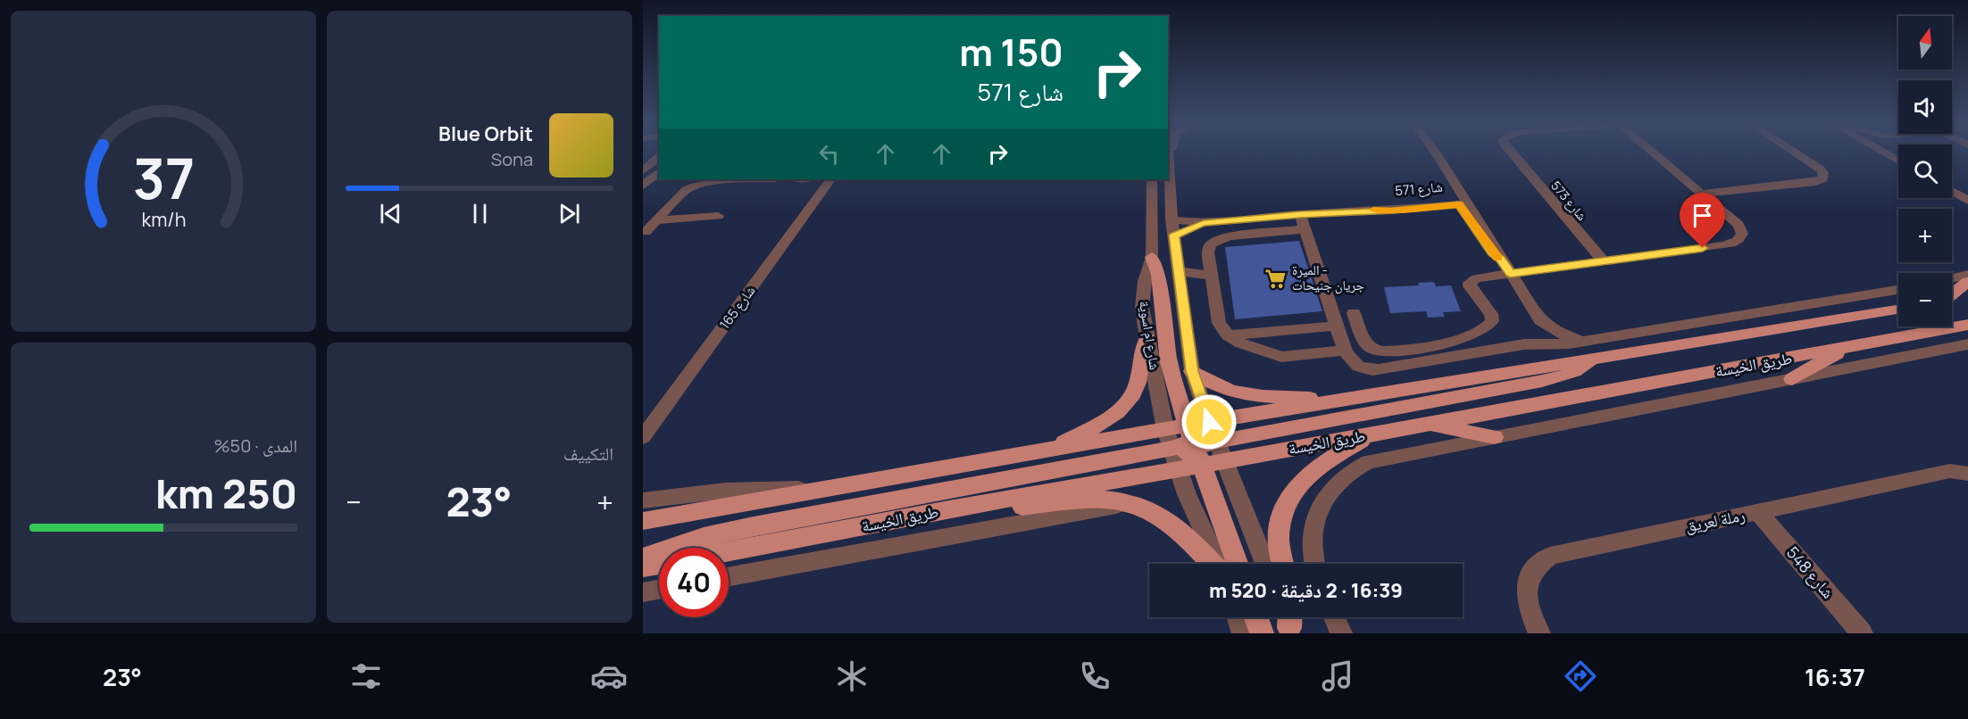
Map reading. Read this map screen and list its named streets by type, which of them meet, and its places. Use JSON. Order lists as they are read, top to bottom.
{
  "streets": {
    "main road": ["طريق الخيسة"],
    "street": [
      "شارع 571",
      "شارع 573",
      "شارع 165",
      "شارع ام اسوية",
      "رملة لعريق",
      "شارع 548"
    ]
  },
  "crossings": [
    ["شارع ام اسوية", "طريق الخيسة"],
    ["رملة لعريق", "شارع 548"]
  ],
  "places": {
    "supermarket": ["الميرة - جريان جنيحات"]
  },
  "north": "top",
  "page": {
    "map_buttons": ["+", "−"],
    "turn": ["150 m", "شارع 571"],
    "song": ["Blue Orbit", "Sona"],
    "tile": [
      "التكييف",
      ["المدى · 50%", "250 km"]
    ],
    "heat": ["−", "23°", "+"],
    "limit": "40",
    "trip": "16:39 · 2 دقيقة · 520 m",
    "tabs": ["16:37", "23°"],
    "gauge": ["37", "km/h"]
  }
}
